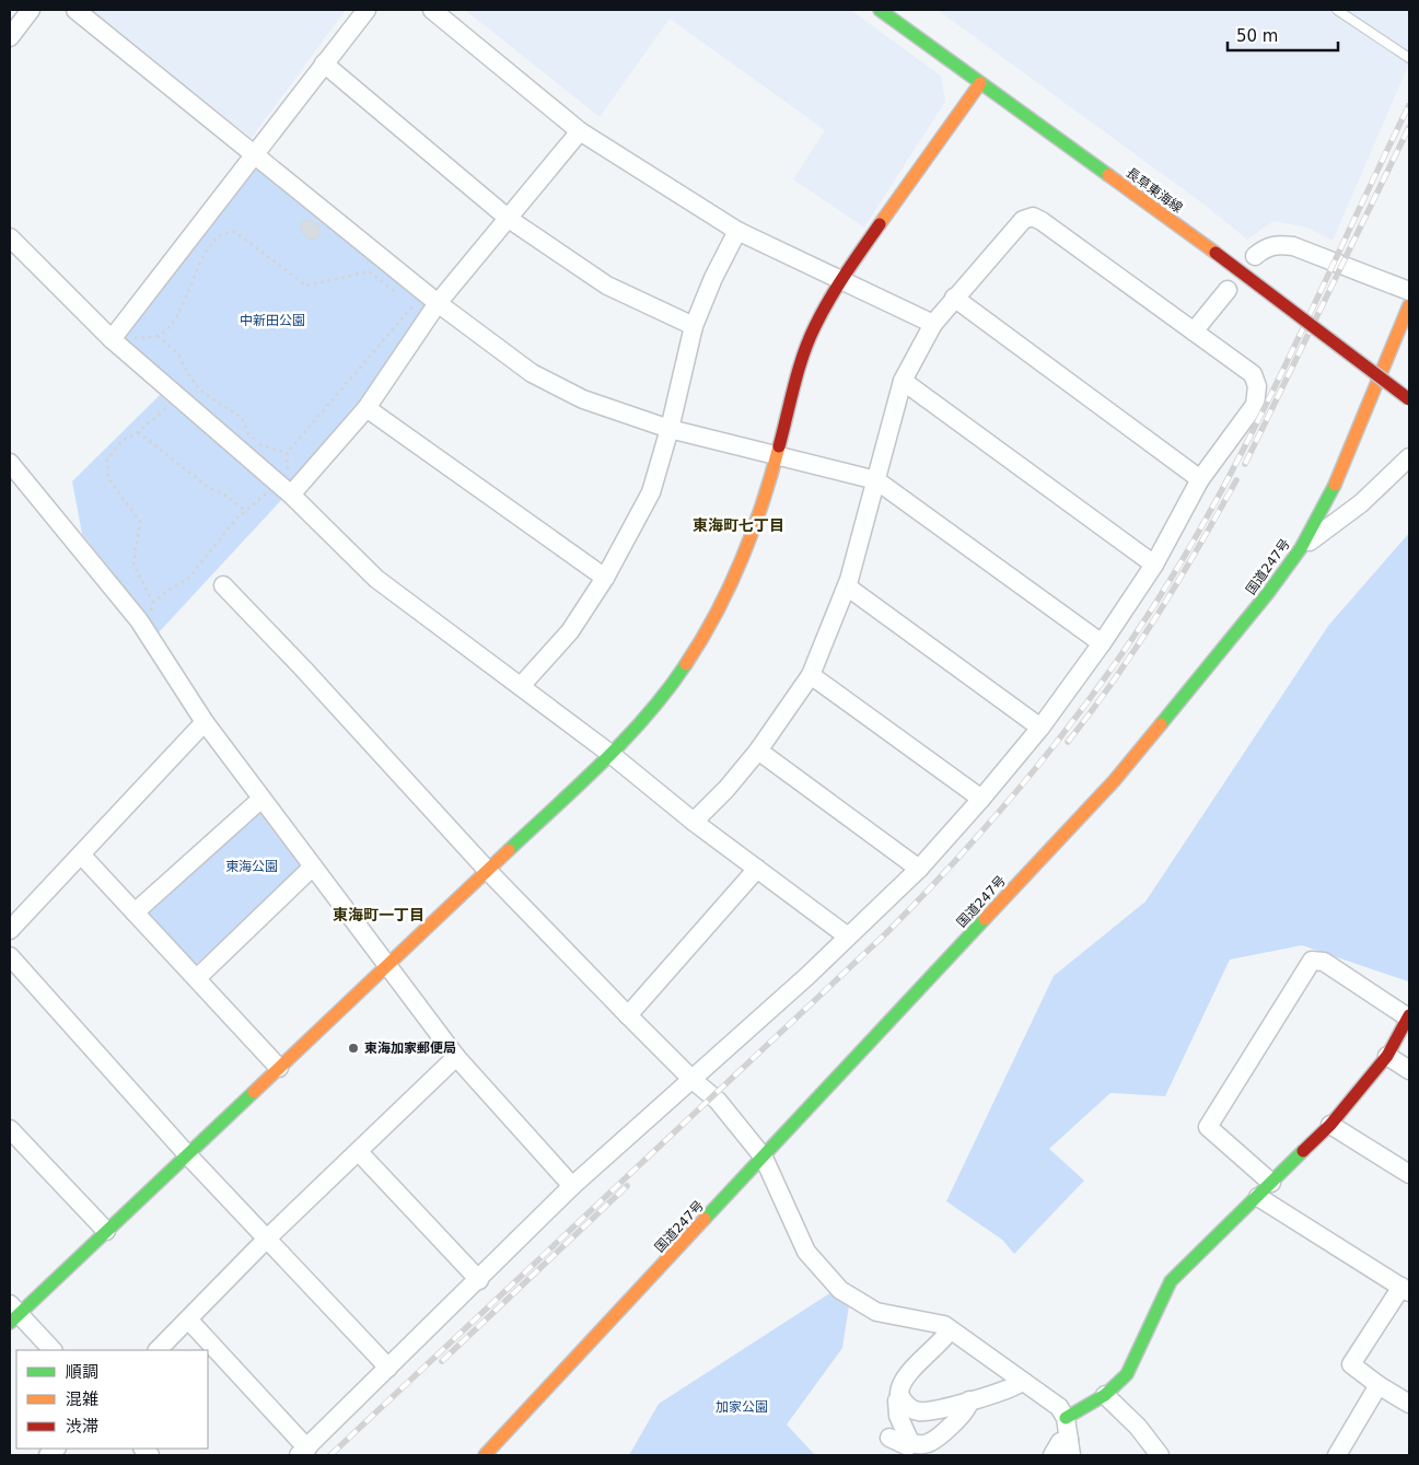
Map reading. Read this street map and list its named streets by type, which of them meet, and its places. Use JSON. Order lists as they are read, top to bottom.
{
  "streets": {
    "main road": ["長草東海線", "国道247号"]
  },
  "districts": ["東海町七丁目", "東海町一丁目"],
  "parks": ["中新田公園", "東海公園", "加家公園"],
  "places": ["東海加家郵便局"],
  "legend": ["順調", "混雑", "渋滞"],
  "scale_bar": "50 m"
}
